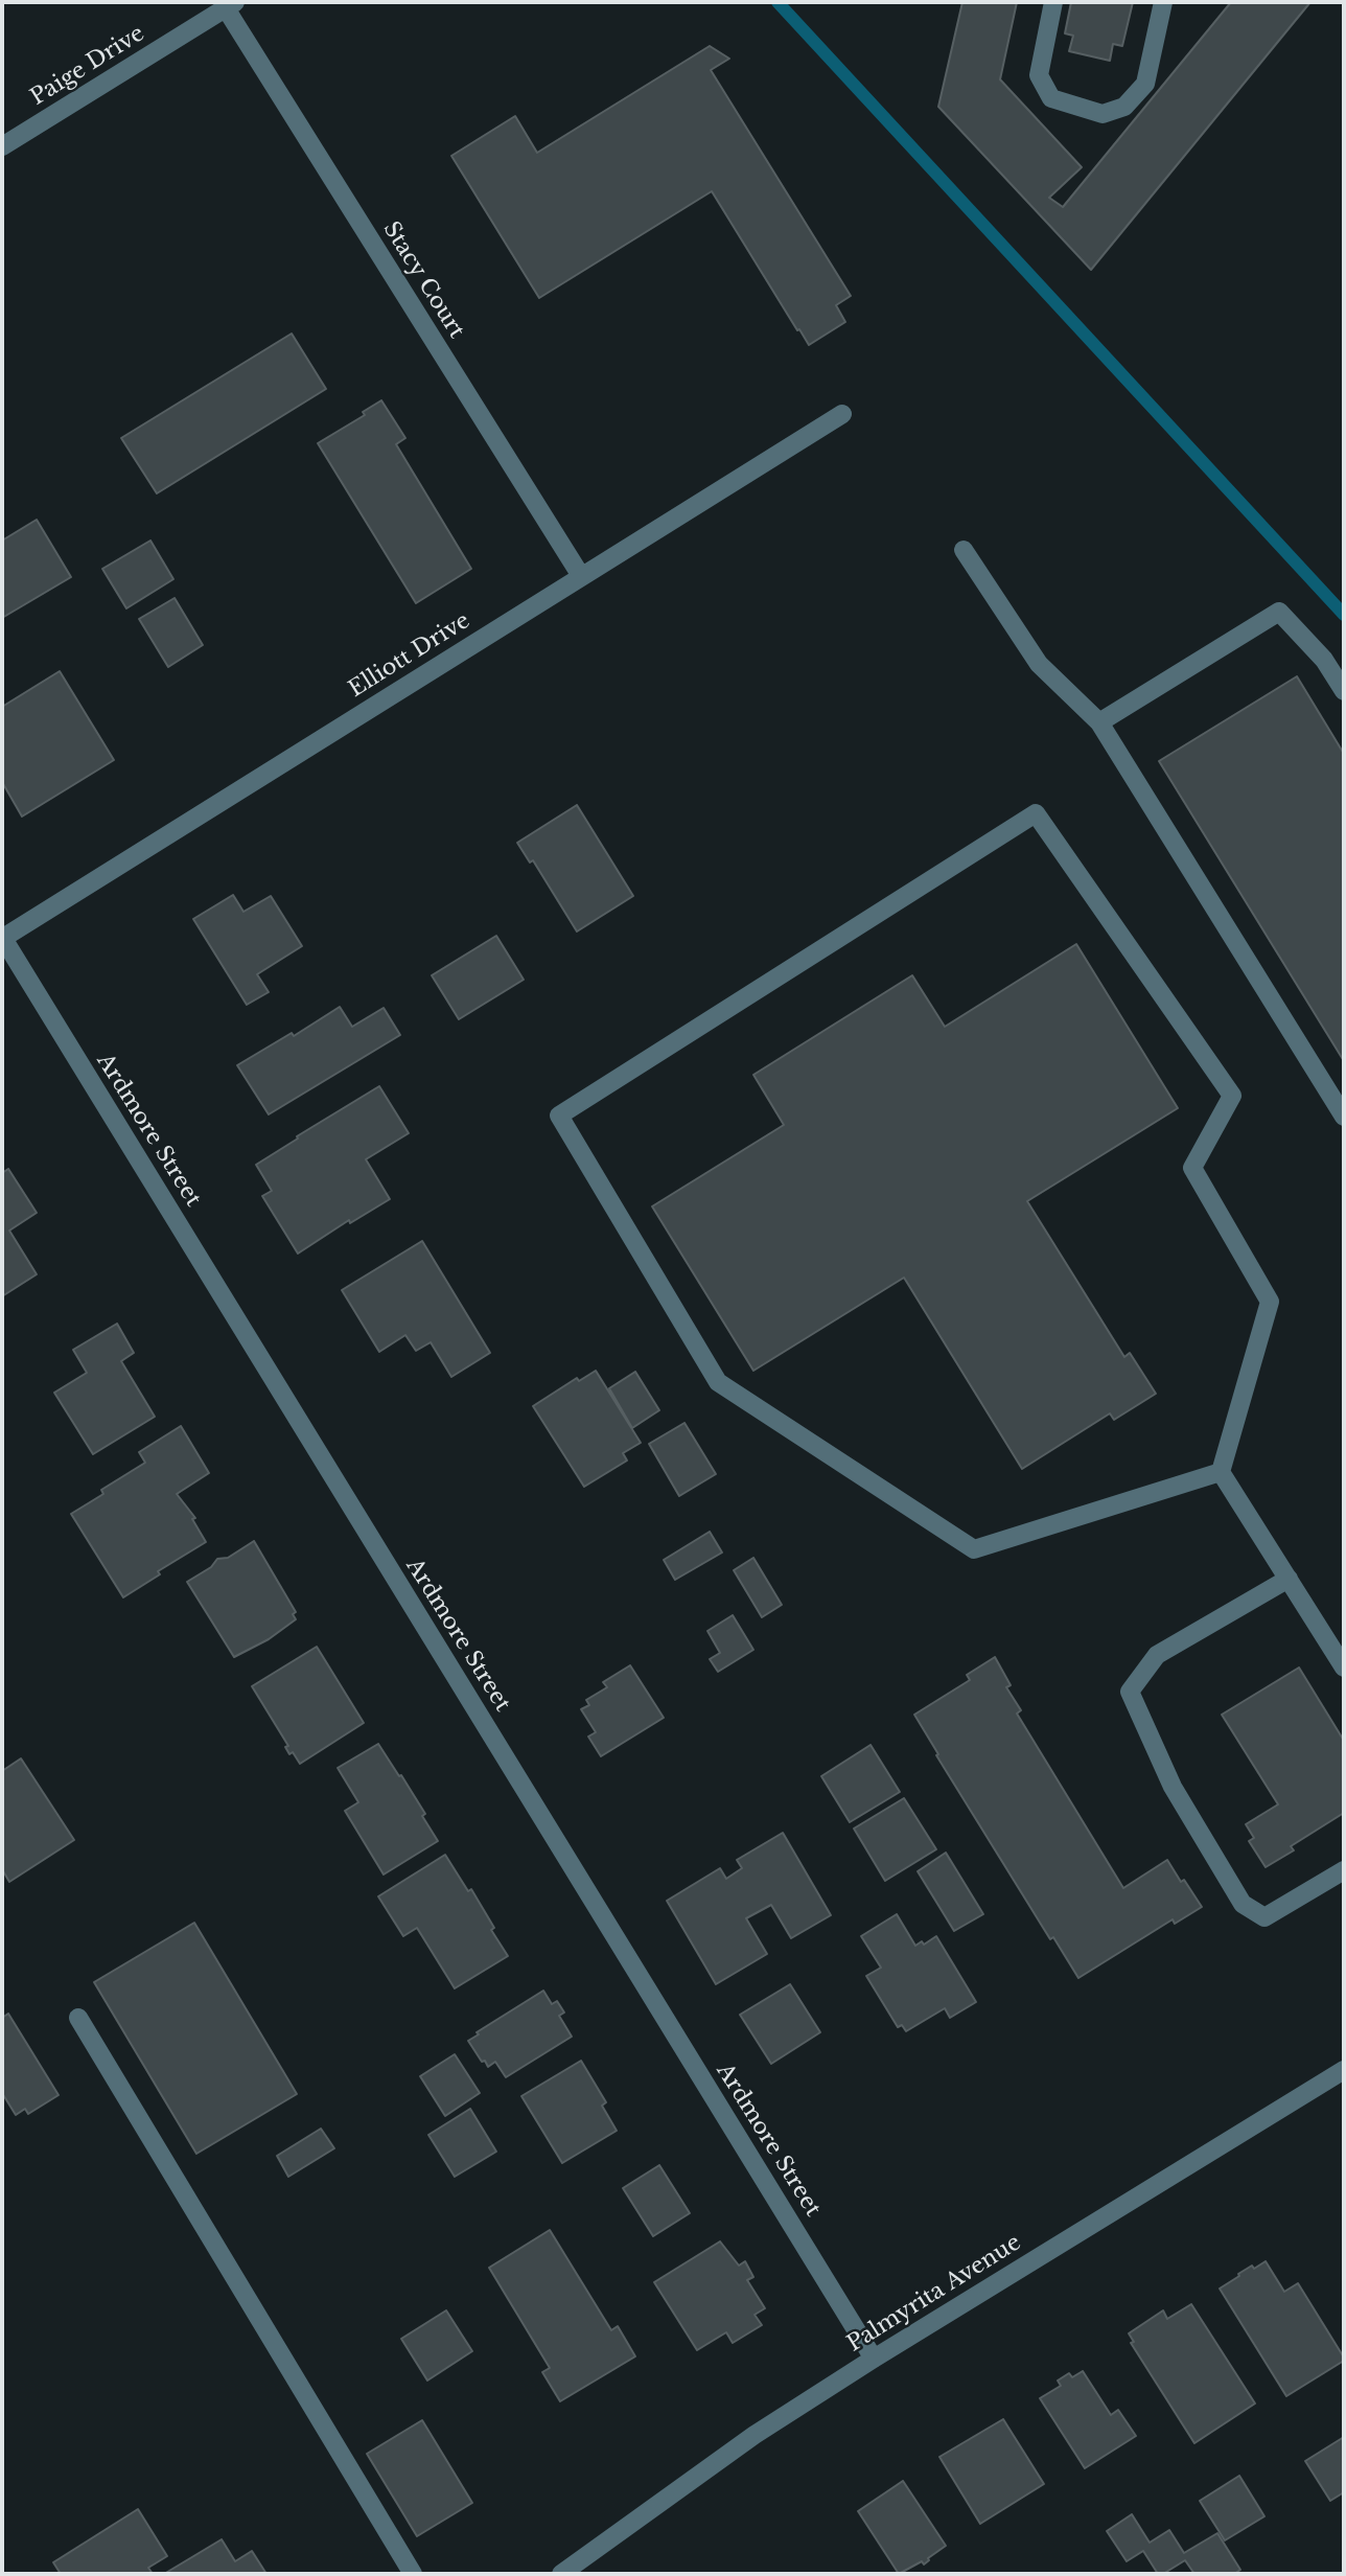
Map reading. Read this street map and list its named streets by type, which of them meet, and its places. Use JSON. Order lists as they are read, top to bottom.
{
  "streets": {
    "street": [
      "Paige Drive",
      "Stacy Court",
      "Elliott Drive",
      "Ardmore Street",
      "Palmyrita Avenue"
    ]
  },
  "crossings": [
    ["Paige Drive", "Stacy Court"],
    ["Stacy Court", "Elliott Drive"],
    ["Elliott Drive", "Ardmore Street"],
    ["Ardmore Street", "Palmyrita Avenue"]
  ]
}
